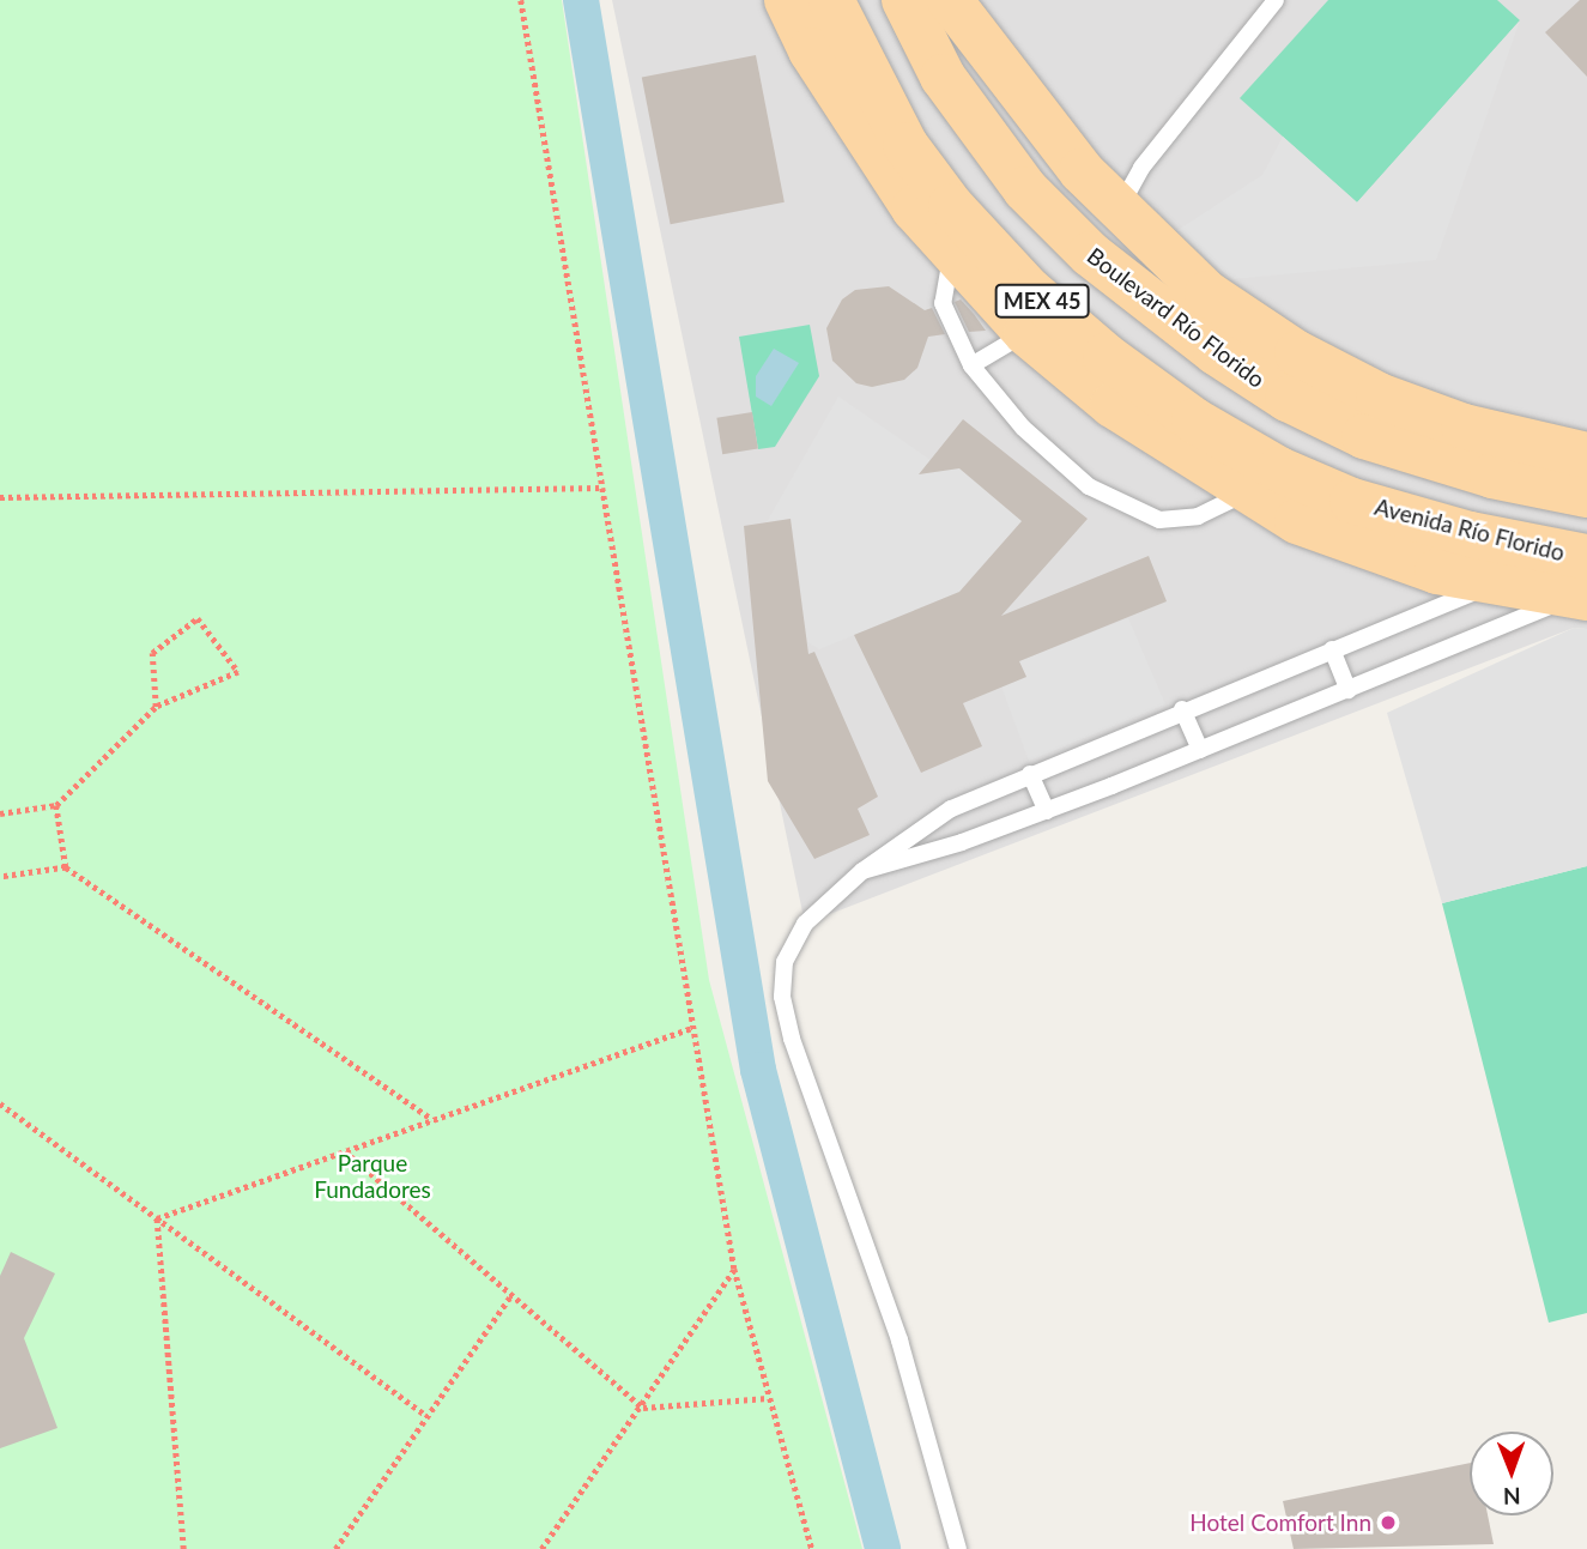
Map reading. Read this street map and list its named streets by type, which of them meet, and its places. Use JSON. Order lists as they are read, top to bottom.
{
  "streets": {
    "main road": ["MEX 45", "Boulevard Río Florido", "Avenida Río Florido"]
  },
  "parks": ["Parque Fundadores"],
  "places": ["Hotel Comfort Inn"],
  "north": "bottom"
}
